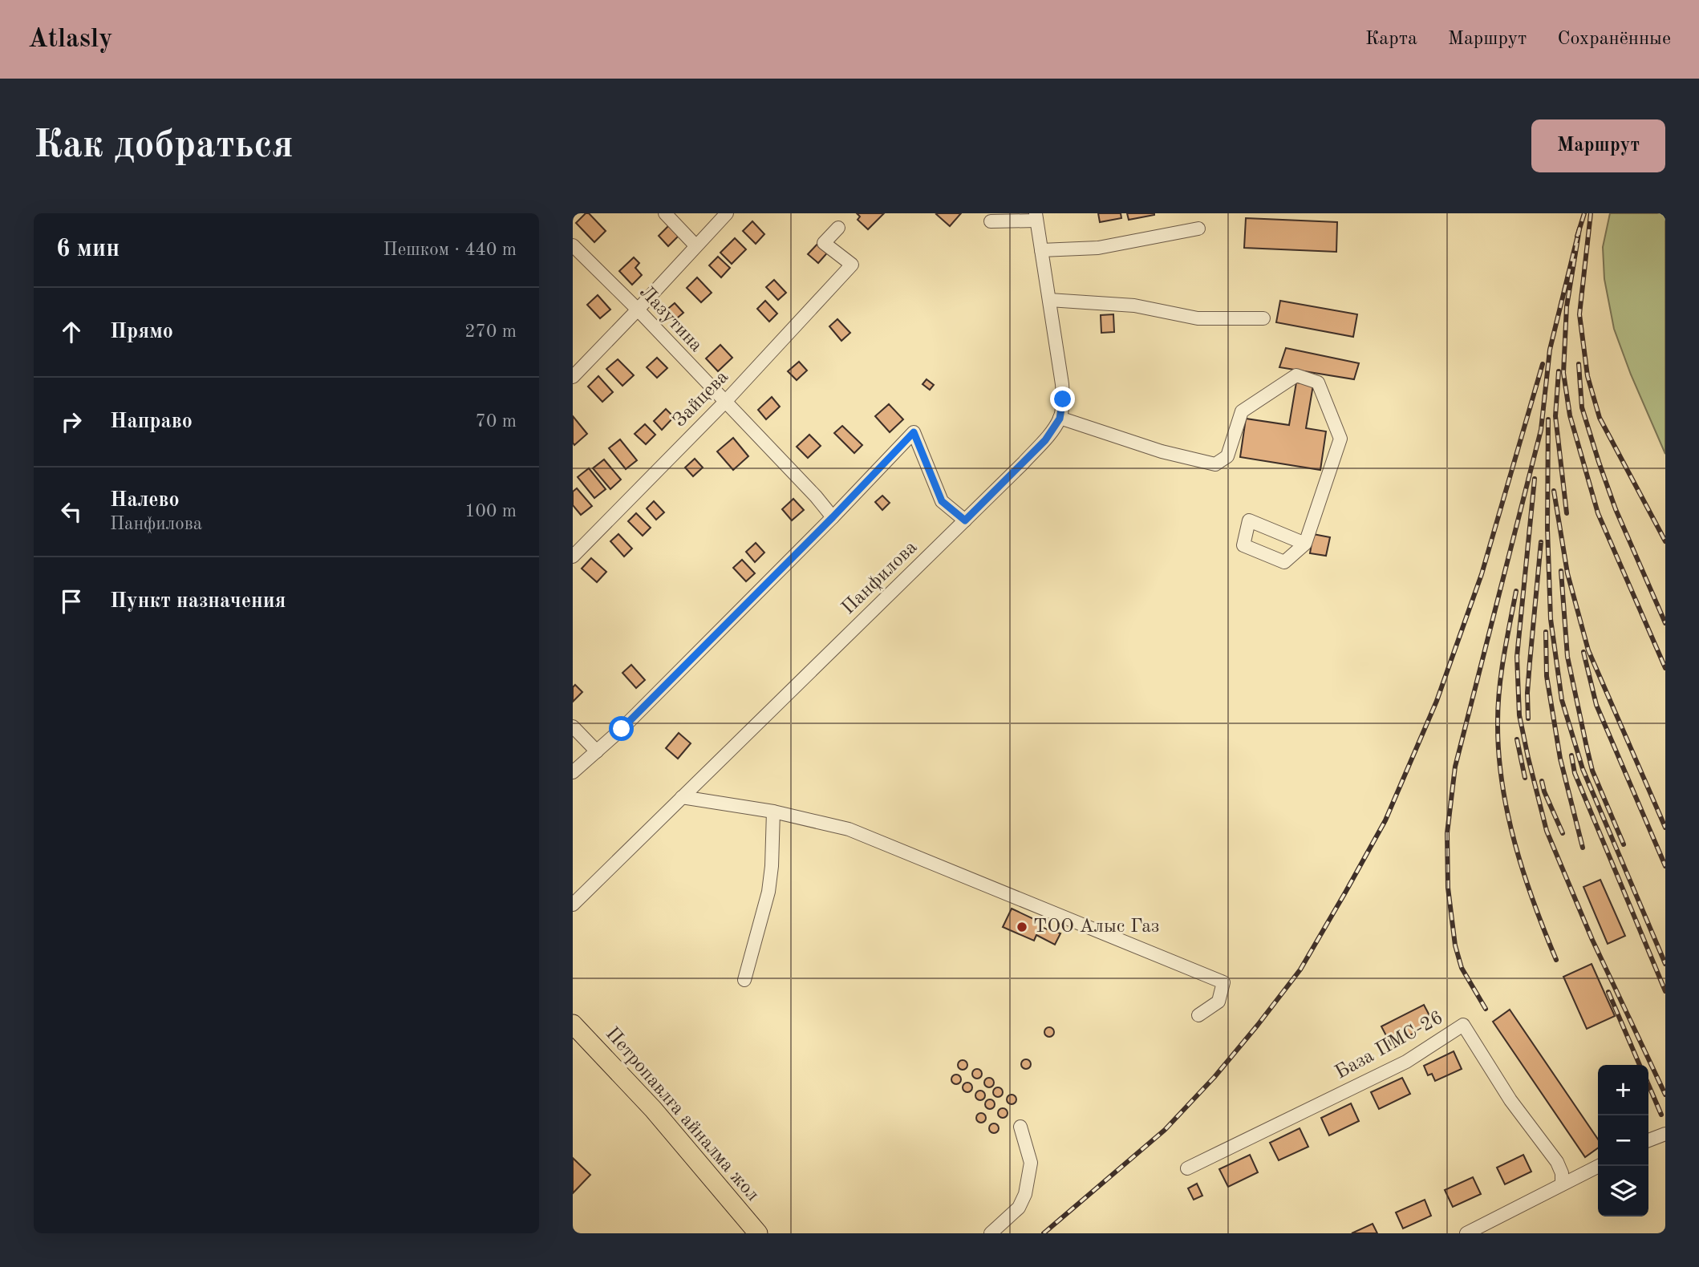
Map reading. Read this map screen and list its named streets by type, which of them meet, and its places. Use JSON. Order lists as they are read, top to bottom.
{
  "streets": {
    "highway": ["Петропавлға айналма жол"],
    "street": [
      "Лазутина",
      "Зайцева",
      "Панфилова",
      "База ПМС-26"
    ]
  },
  "crossings": [
    ["Лазутина", "Зайцева"]
  ],
  "places": ["ТОО Алыс Газ"],
  "page": {
    "header": "Atlasly",
    "nav": ["Карта", "Маршрут", "Сохранённые"],
    "buttons": "Маршрут",
    "title": "Как добраться",
    "heading": ["6 мин", "Пешком · 440 m"],
    "list": [
      ["Прямо", "270 m"],
      ["Направо", "70 m"],
      ["Налево", "Панфилова", "100 m"],
      "Пункт назначения"
    ],
    "map_buttons": ["+", "−"]
  }
}
